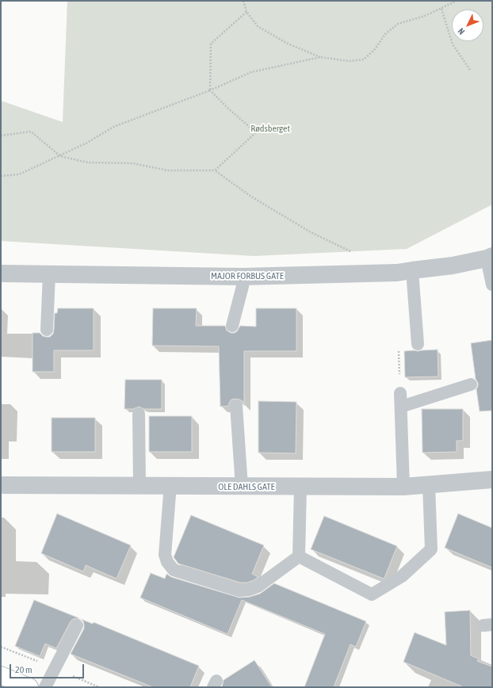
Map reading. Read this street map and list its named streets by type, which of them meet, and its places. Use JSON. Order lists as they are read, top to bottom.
{
  "streets": {
    "street": ["MAJOR FORBUS GATE", "OLE DAHLS GATE"]
  },
  "parks": ["Rødsberget"],
  "scale_bar": "20 m",
  "north": "bottom left"
}
